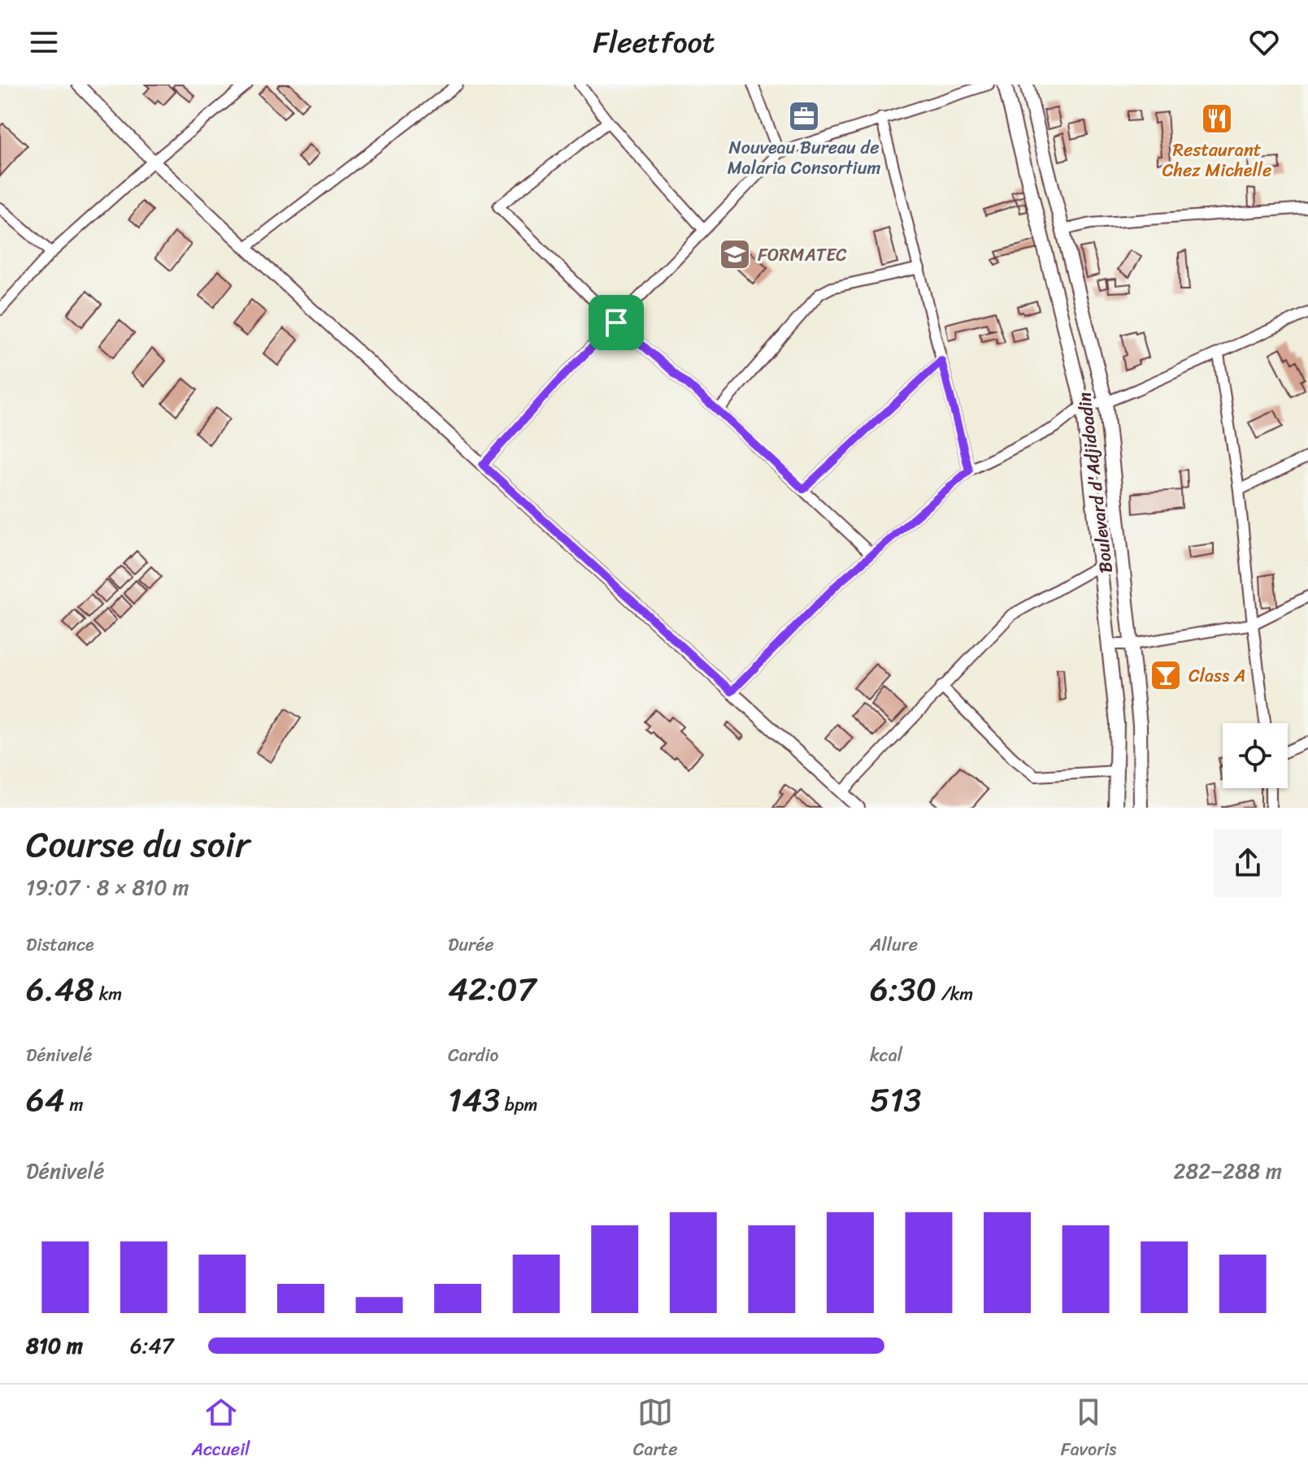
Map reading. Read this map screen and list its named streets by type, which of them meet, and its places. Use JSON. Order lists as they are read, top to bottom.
{
  "streets": {
    "main road": ["Boulevard d'Adjidoadin"]
  },
  "places": {
    "office": ["Nouveau Bureau de Malaria Consortium"],
    "restaurant": ["Restaurant Chez Michelle"],
    "school or university": ["FORMATEC"],
    "bar": ["Class A"]
  },
  "page": {
    "header": "Fleetfoot",
    "heading": ["Course du soir", "19:07 · 8 × 810 m"],
    "stats": [
      ["Distance", "6.48 km"],
      ["Durée", "42:07"],
      ["Allure", "6:30 /km"],
      ["Dénivelé", "64 m"],
      ["Cardio", "143 bpm"],
      ["kcal", "513"]
    ],
    "chart": ["Dénivelé", "282–288 m"],
    "list": [
      {
        "name": "810 m",
        "note": "6:47"
      }
    ],
    "tabs": ["Accueil", "Carte", "Favoris"]
  }
}
